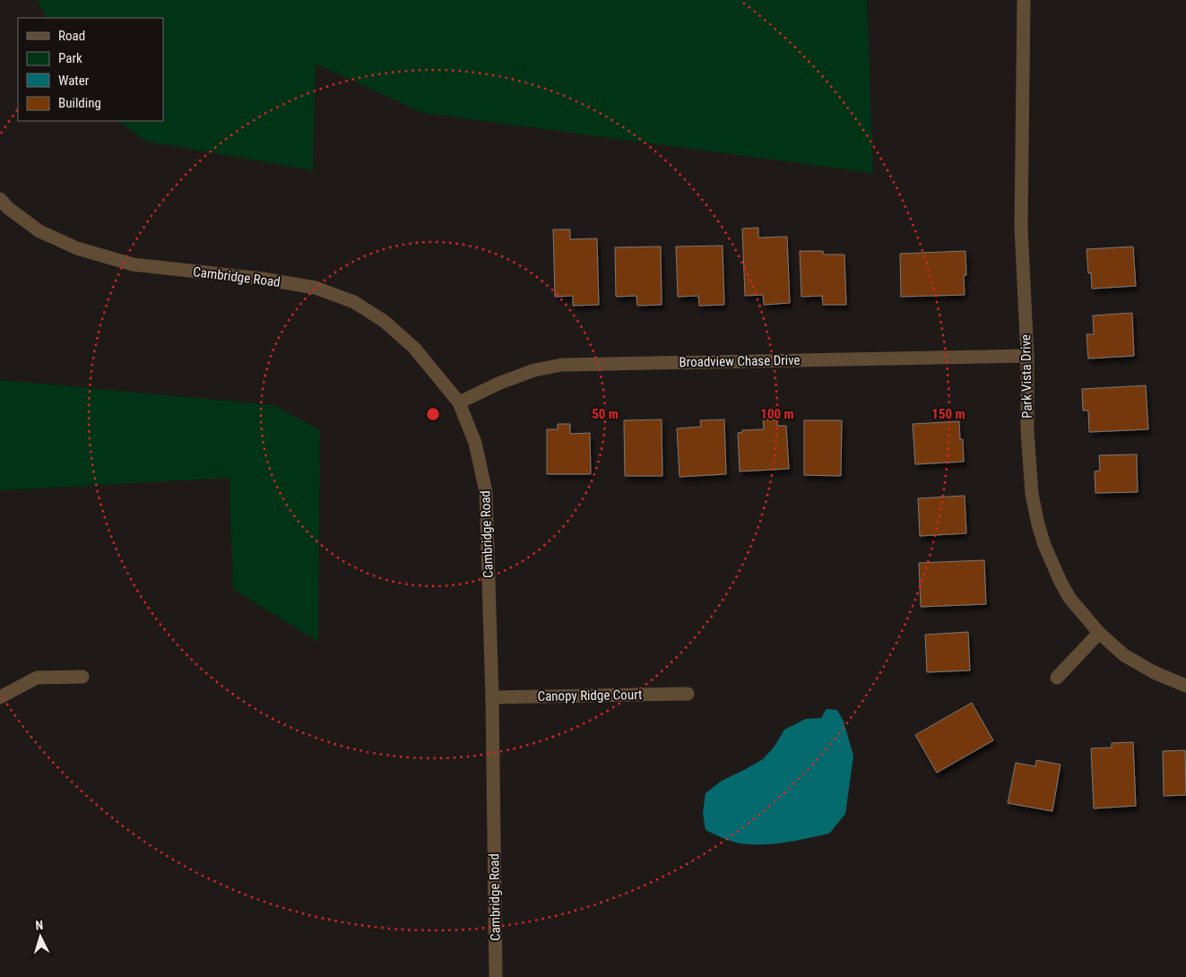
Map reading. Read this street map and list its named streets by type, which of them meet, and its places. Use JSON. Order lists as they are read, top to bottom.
{
  "streets": {
    "street": [
      "Cambridge Road",
      "Broadview Chase Drive",
      "Park Vista Drive",
      "Canopy Ridge Court"
    ]
  },
  "crossings": [
    ["Cambridge Road", "Broadview Chase Drive"],
    ["Cambridge Road", "Canopy Ridge Court"],
    ["Broadview Chase Drive", "Park Vista Drive"]
  ],
  "legend": [
    "Road",
    "Park",
    "Water",
    "Building"
  ],
  "north": "top",
  "rings": ["50 m", "100 m", "150 m"]
}
